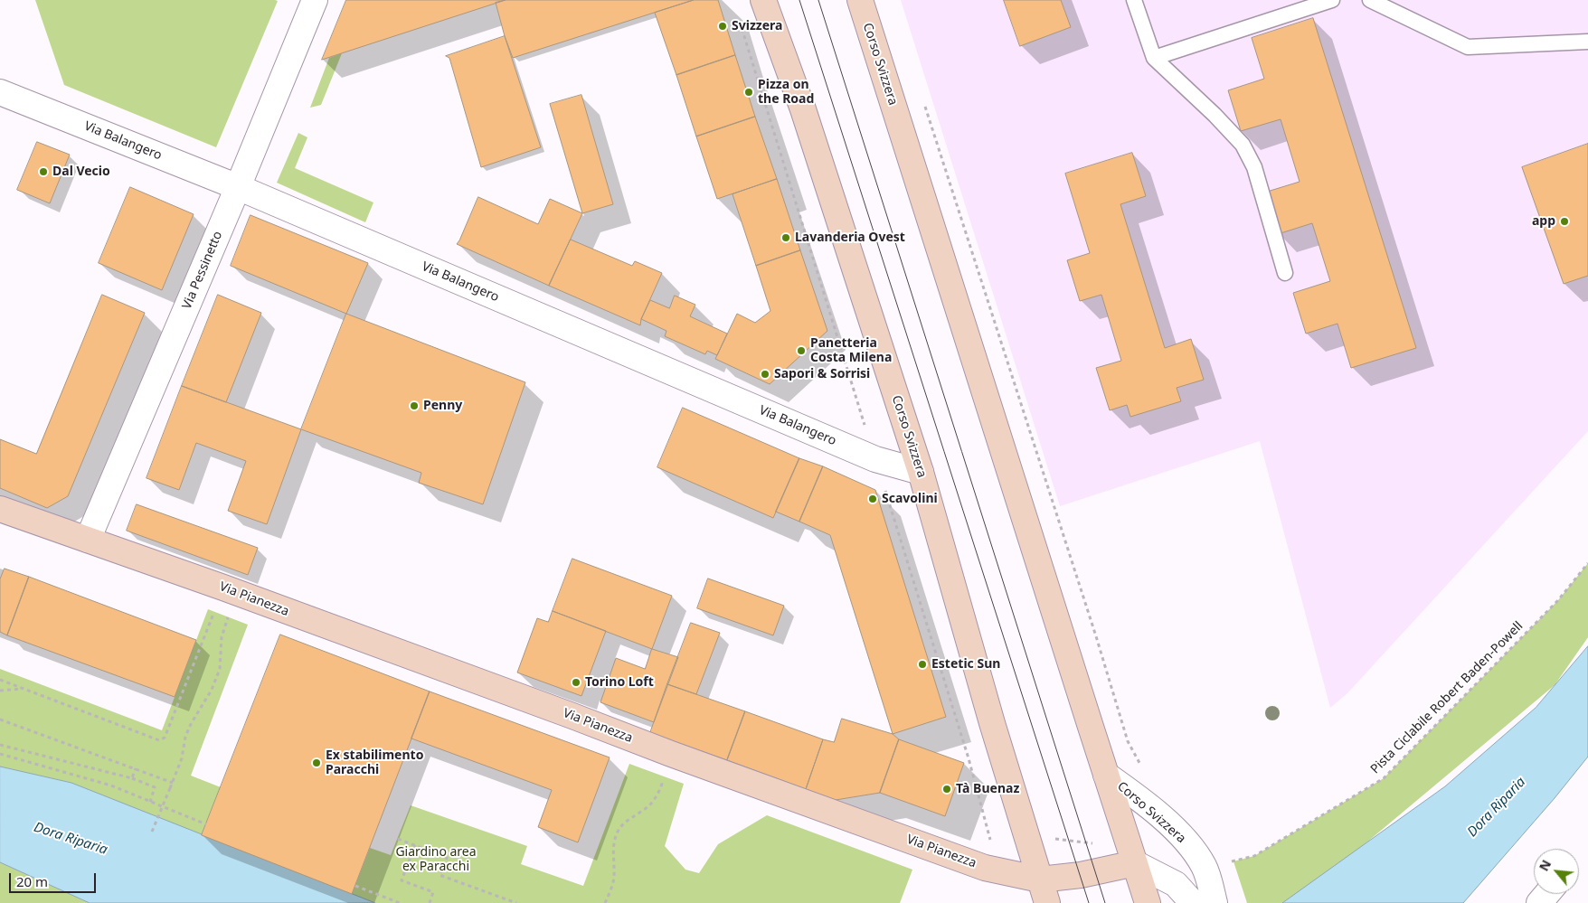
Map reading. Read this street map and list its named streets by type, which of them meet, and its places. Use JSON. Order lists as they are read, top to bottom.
{
  "streets": {
    "street": [
      "Corso Svizzera",
      "Via Balangero",
      "Via Pessinetto",
      "Via Pianezza"
    ],
    "path": ["Pista Ciclabile Robert Baden-Powell"]
  },
  "crossings": [
    ["Corso Svizzera", "Via Balangero"],
    ["Corso Svizzera", "Via Pianezza"],
    ["Corso Svizzera", "Pista Ciclabile Robert Baden-Powell"],
    ["Via Balangero", "Via Pessinetto"],
    ["Via Pessinetto", "Via Pianezza"]
  ],
  "water": ["Dora Riparia"],
  "parks": ["Giardino area ex Paracchi"],
  "places": [
    "Svizzera",
    "Pizza on the Road",
    "Dal Vecio",
    "app",
    "Lavanderia Ovest",
    "Panetteria Costa Milena",
    "Sapori & Sorrisi",
    "Penny",
    "Scavolini",
    "Estetic Sun",
    "Torino Loft",
    "Ex stabilimento Paracchi",
    "Tà Buenaz"
  ],
  "scale_bar": "20 m",
  "north": "top left"
}
